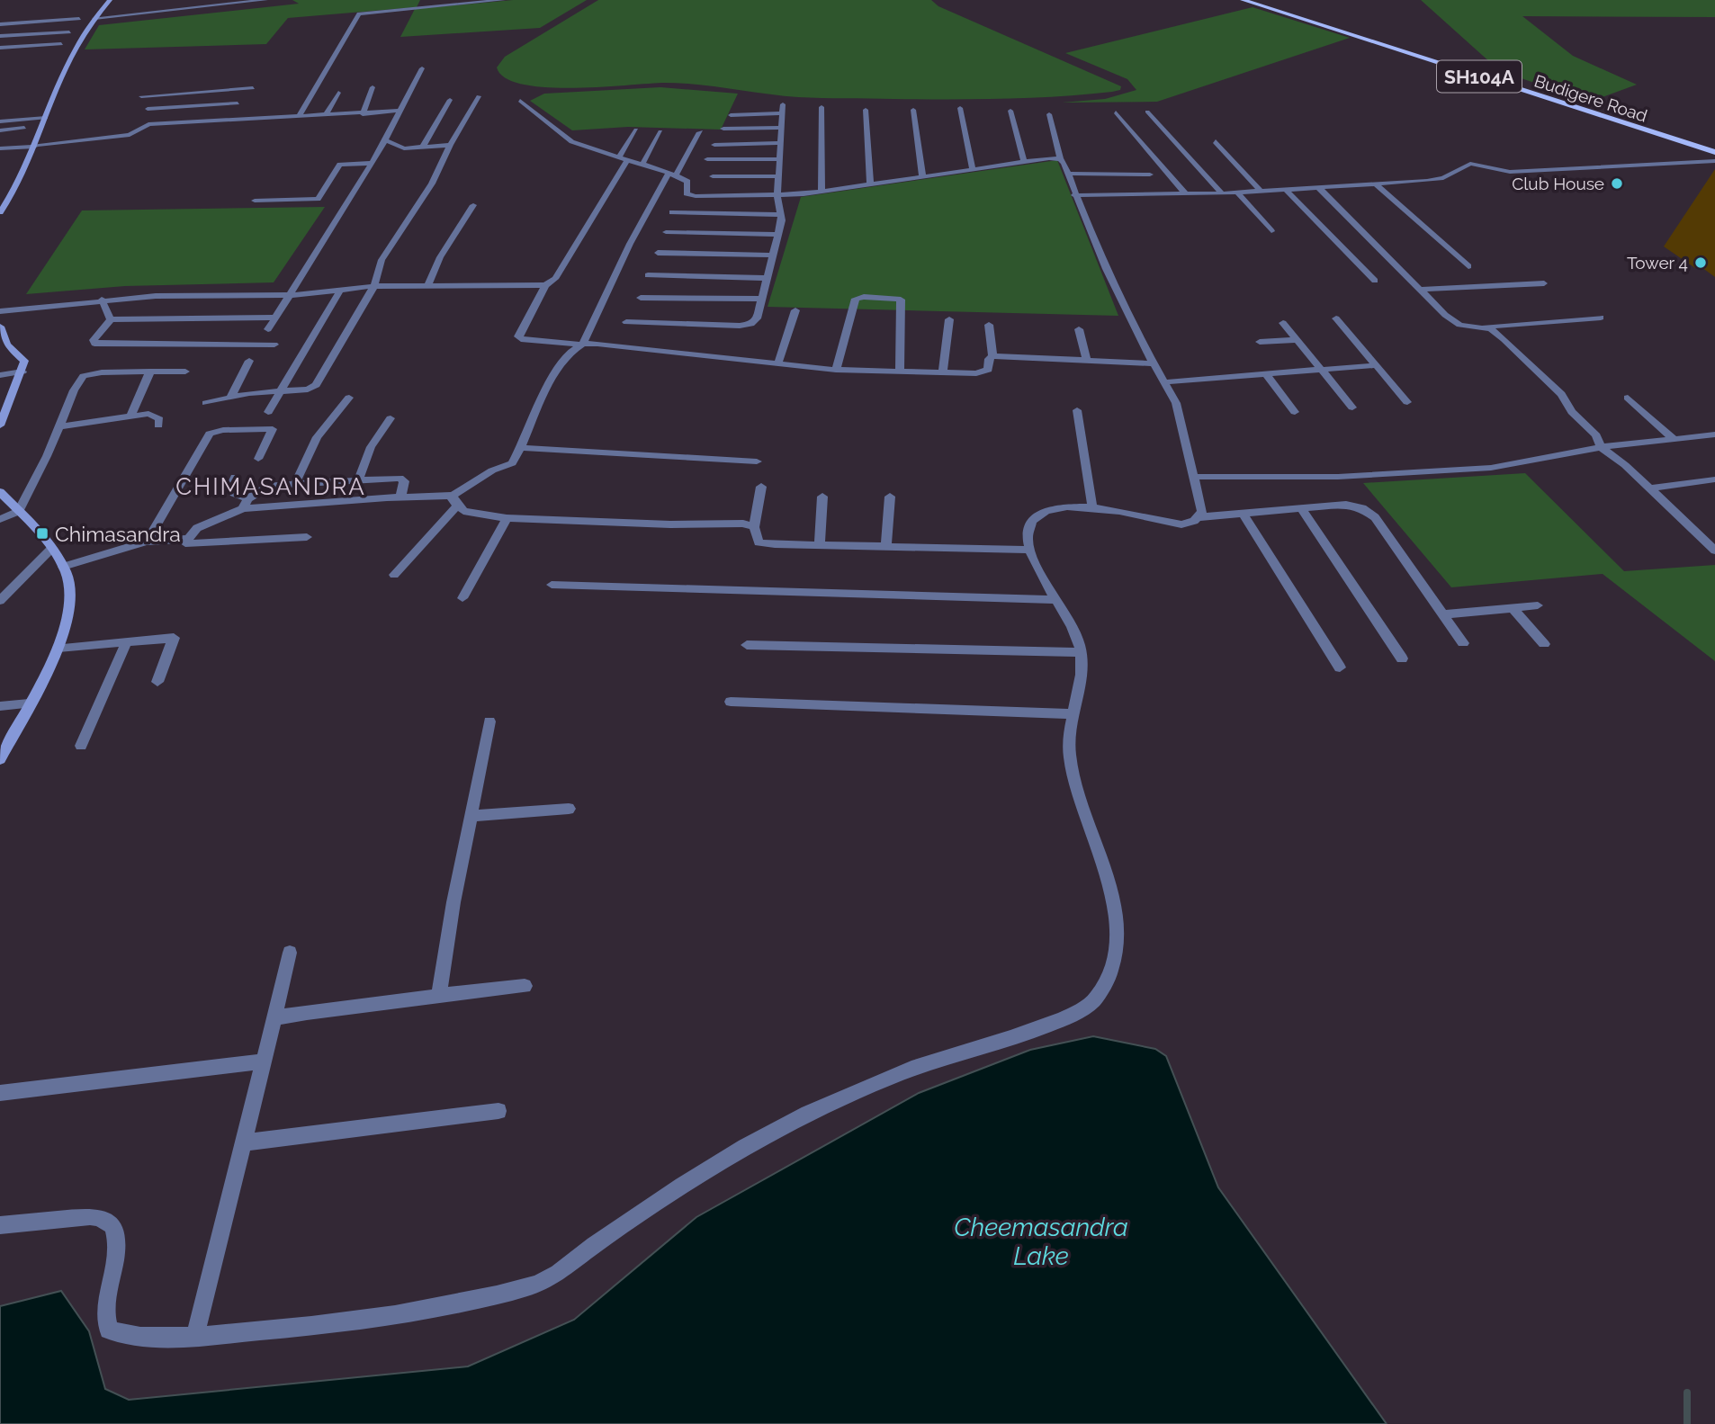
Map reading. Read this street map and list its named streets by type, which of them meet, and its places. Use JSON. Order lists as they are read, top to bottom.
{
  "streets": {
    "main road": ["SH104A", "Budigere Road"]
  },
  "districts": ["CHIMASANDRA"],
  "water": ["Cheemasandra Lake"],
  "places": {
    "other": ["Club House", "Tower 4"],
    "transit": ["Chimasandra"]
  }
}
